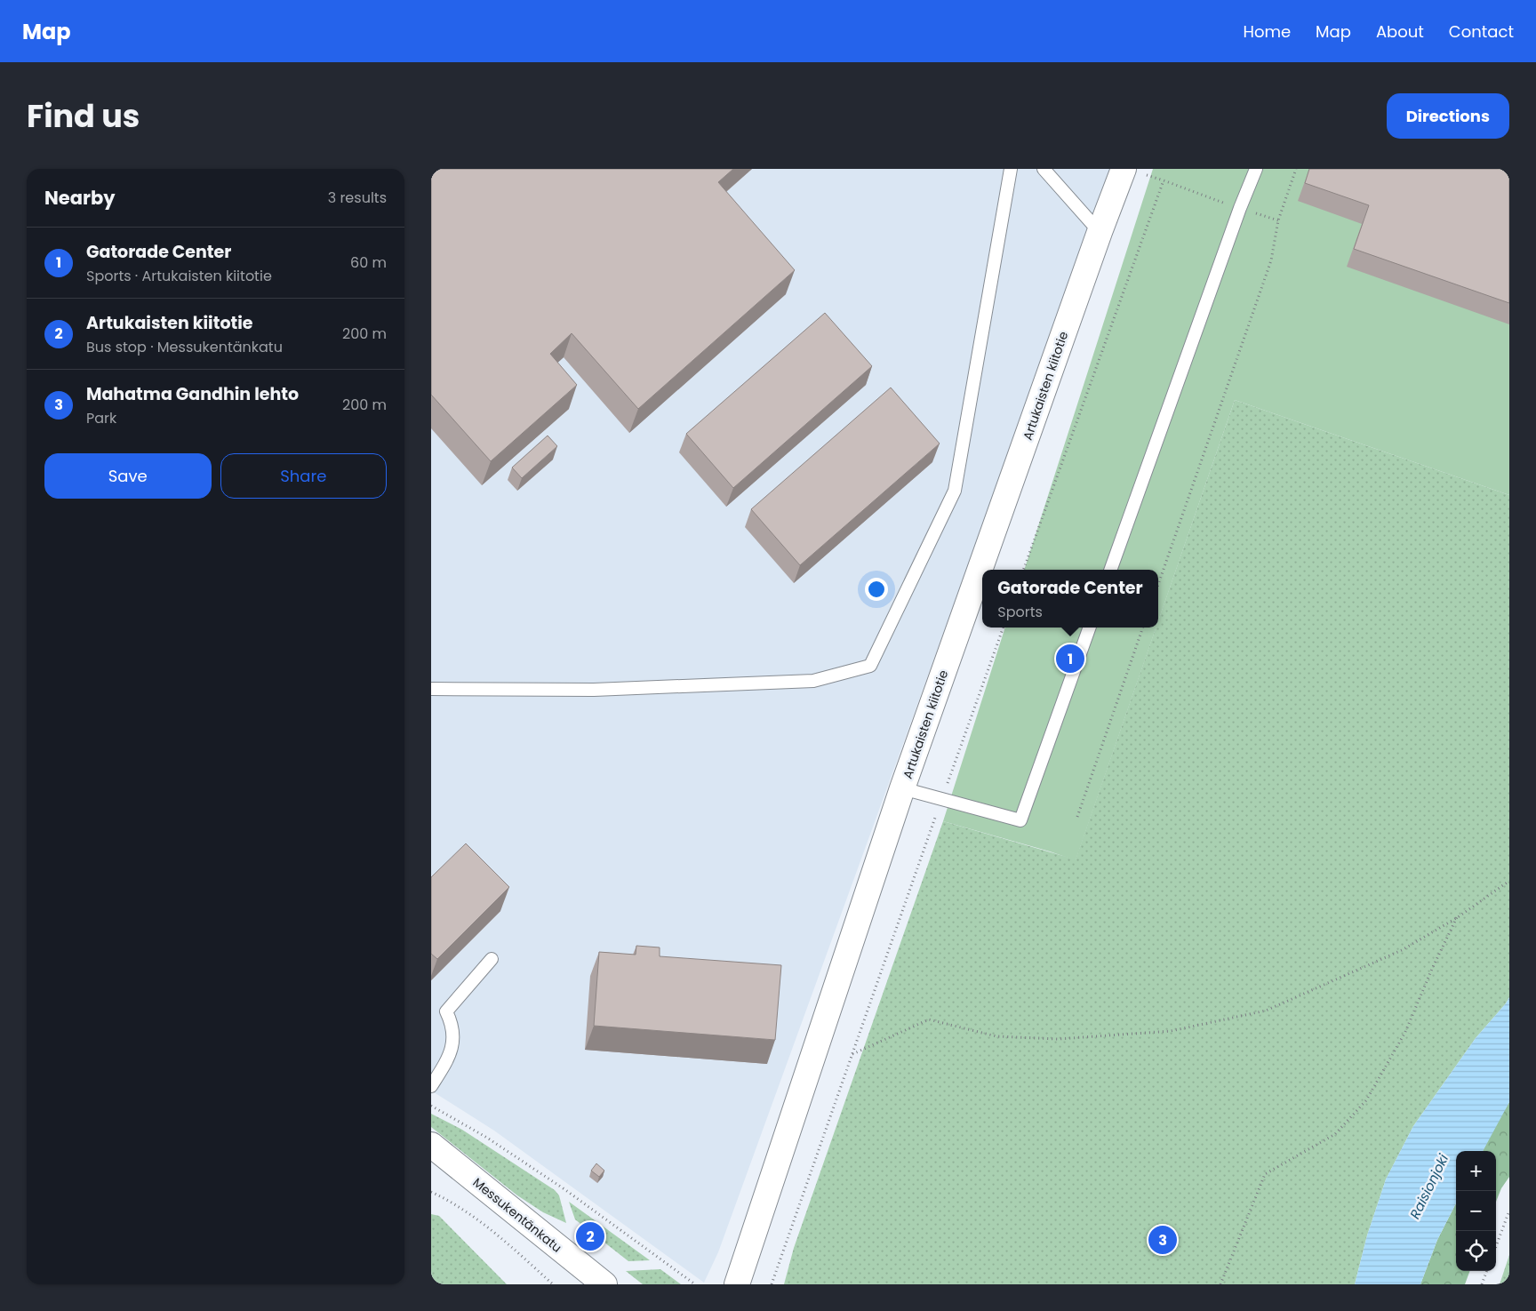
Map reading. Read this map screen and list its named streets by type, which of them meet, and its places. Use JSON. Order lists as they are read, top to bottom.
{
  "streets": {
    "street": ["Artukaisten kiitotie", "Messukentänkatu"]
  },
  "water": ["Raisionjoki"],
  "page": {
    "header": "Map",
    "nav": [
      "Home",
      "Map",
      "About",
      "Contact"
    ],
    "title": "Find us",
    "buttons": [
      "Directions",
      ["Save", "Share"]
    ],
    "heading": ["Nearby", "3 results"],
    "list": [
      {
        "mark": "1",
        "name": "Gatorade Center",
        "note": "Sports · Artukaisten kiitotie",
        "value": "60 m"
      },
      {
        "mark": "2",
        "name": "Artukaisten kiitotie",
        "note": "Bus stop · Messukentänkatu",
        "value": "200 m"
      },
      {
        "mark": "3",
        "name": "Mahatma Gandhin lehto",
        "note": "Park",
        "value": "200 m"
      }
    ],
    "popup": ["Gatorade Center", "Sports"],
    "pins": ["1", "2", "3"],
    "map_buttons": ["+", "−"]
  }
}
